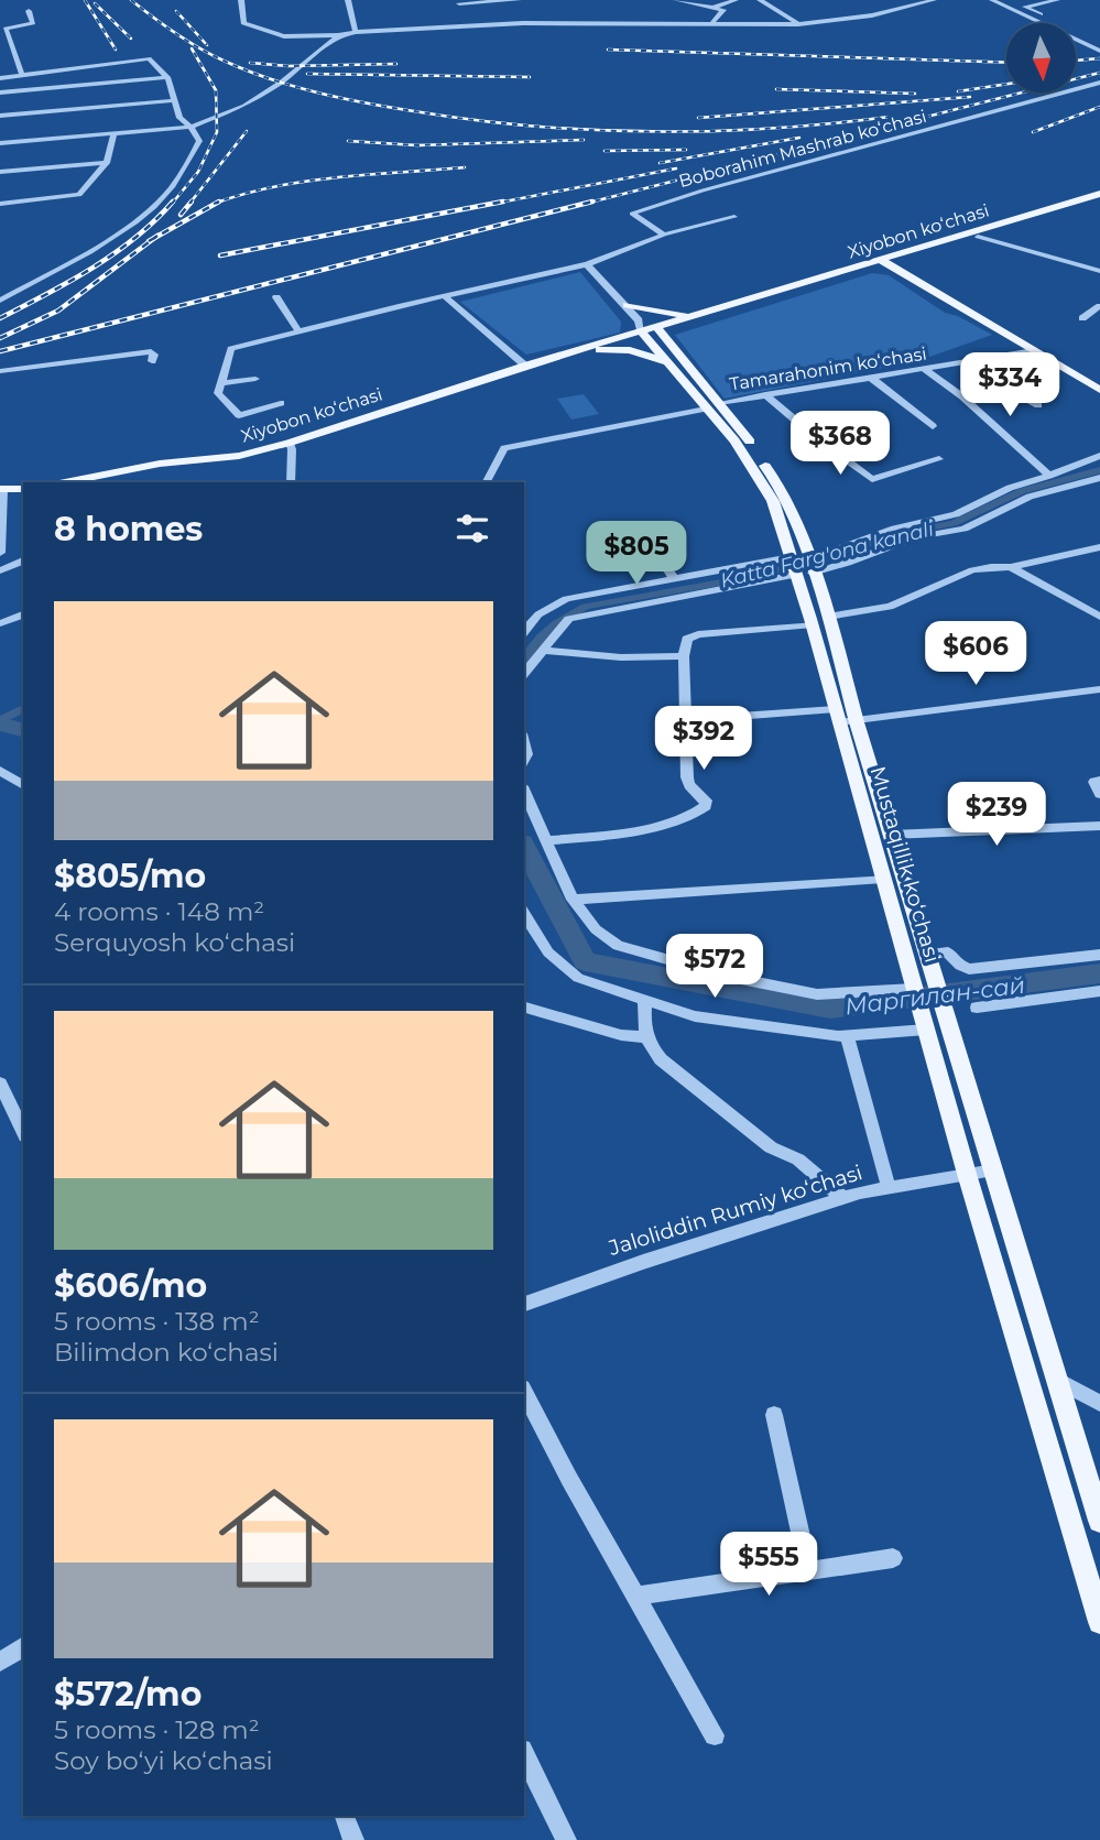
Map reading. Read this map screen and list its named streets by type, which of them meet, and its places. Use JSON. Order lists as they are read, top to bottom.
{
  "streets": {
    "main road": ["Xiyobon koʻchasi", "Mustaqillik koʻchasi"],
    "street": ["Boborahim Mashrab koʻchasi", "Tamarahonim koʻchasi", "Jaloliddin Rumiy koʻchasi"]
  },
  "crossings": [
    ["Xiyobon koʻchasi", "Mustaqillik koʻchasi"],
    ["Tamarahonim koʻchasi", "Mustaqillik koʻchasi"],
    ["Mustaqillik koʻchasi", "Jaloliddin Rumiy koʻchasi"]
  ],
  "water": ["Katta Farg'ona kanali", "Маргилан-сай"],
  "north": "bottom",
  "page": {
    "price": [
      "$334",
      "$368",
      "$805",
      "$606",
      "$392",
      "$239",
      "$572",
      "$555"
    ],
    "heading": "8 homes",
    "list": [
      {
        "name": "$805/mo",
        "note": "4 rooms · 148 m² · Serquyosh koʻchasi"
      },
      {
        "name": "$606/mo",
        "note": "5 rooms · 138 m² · Bilimdon koʻchasi"
      },
      {
        "name": "$572/mo",
        "note": "5 rooms · 128 m² · Soy boʻyi koʻchasi"
      }
    ]
  }
}
